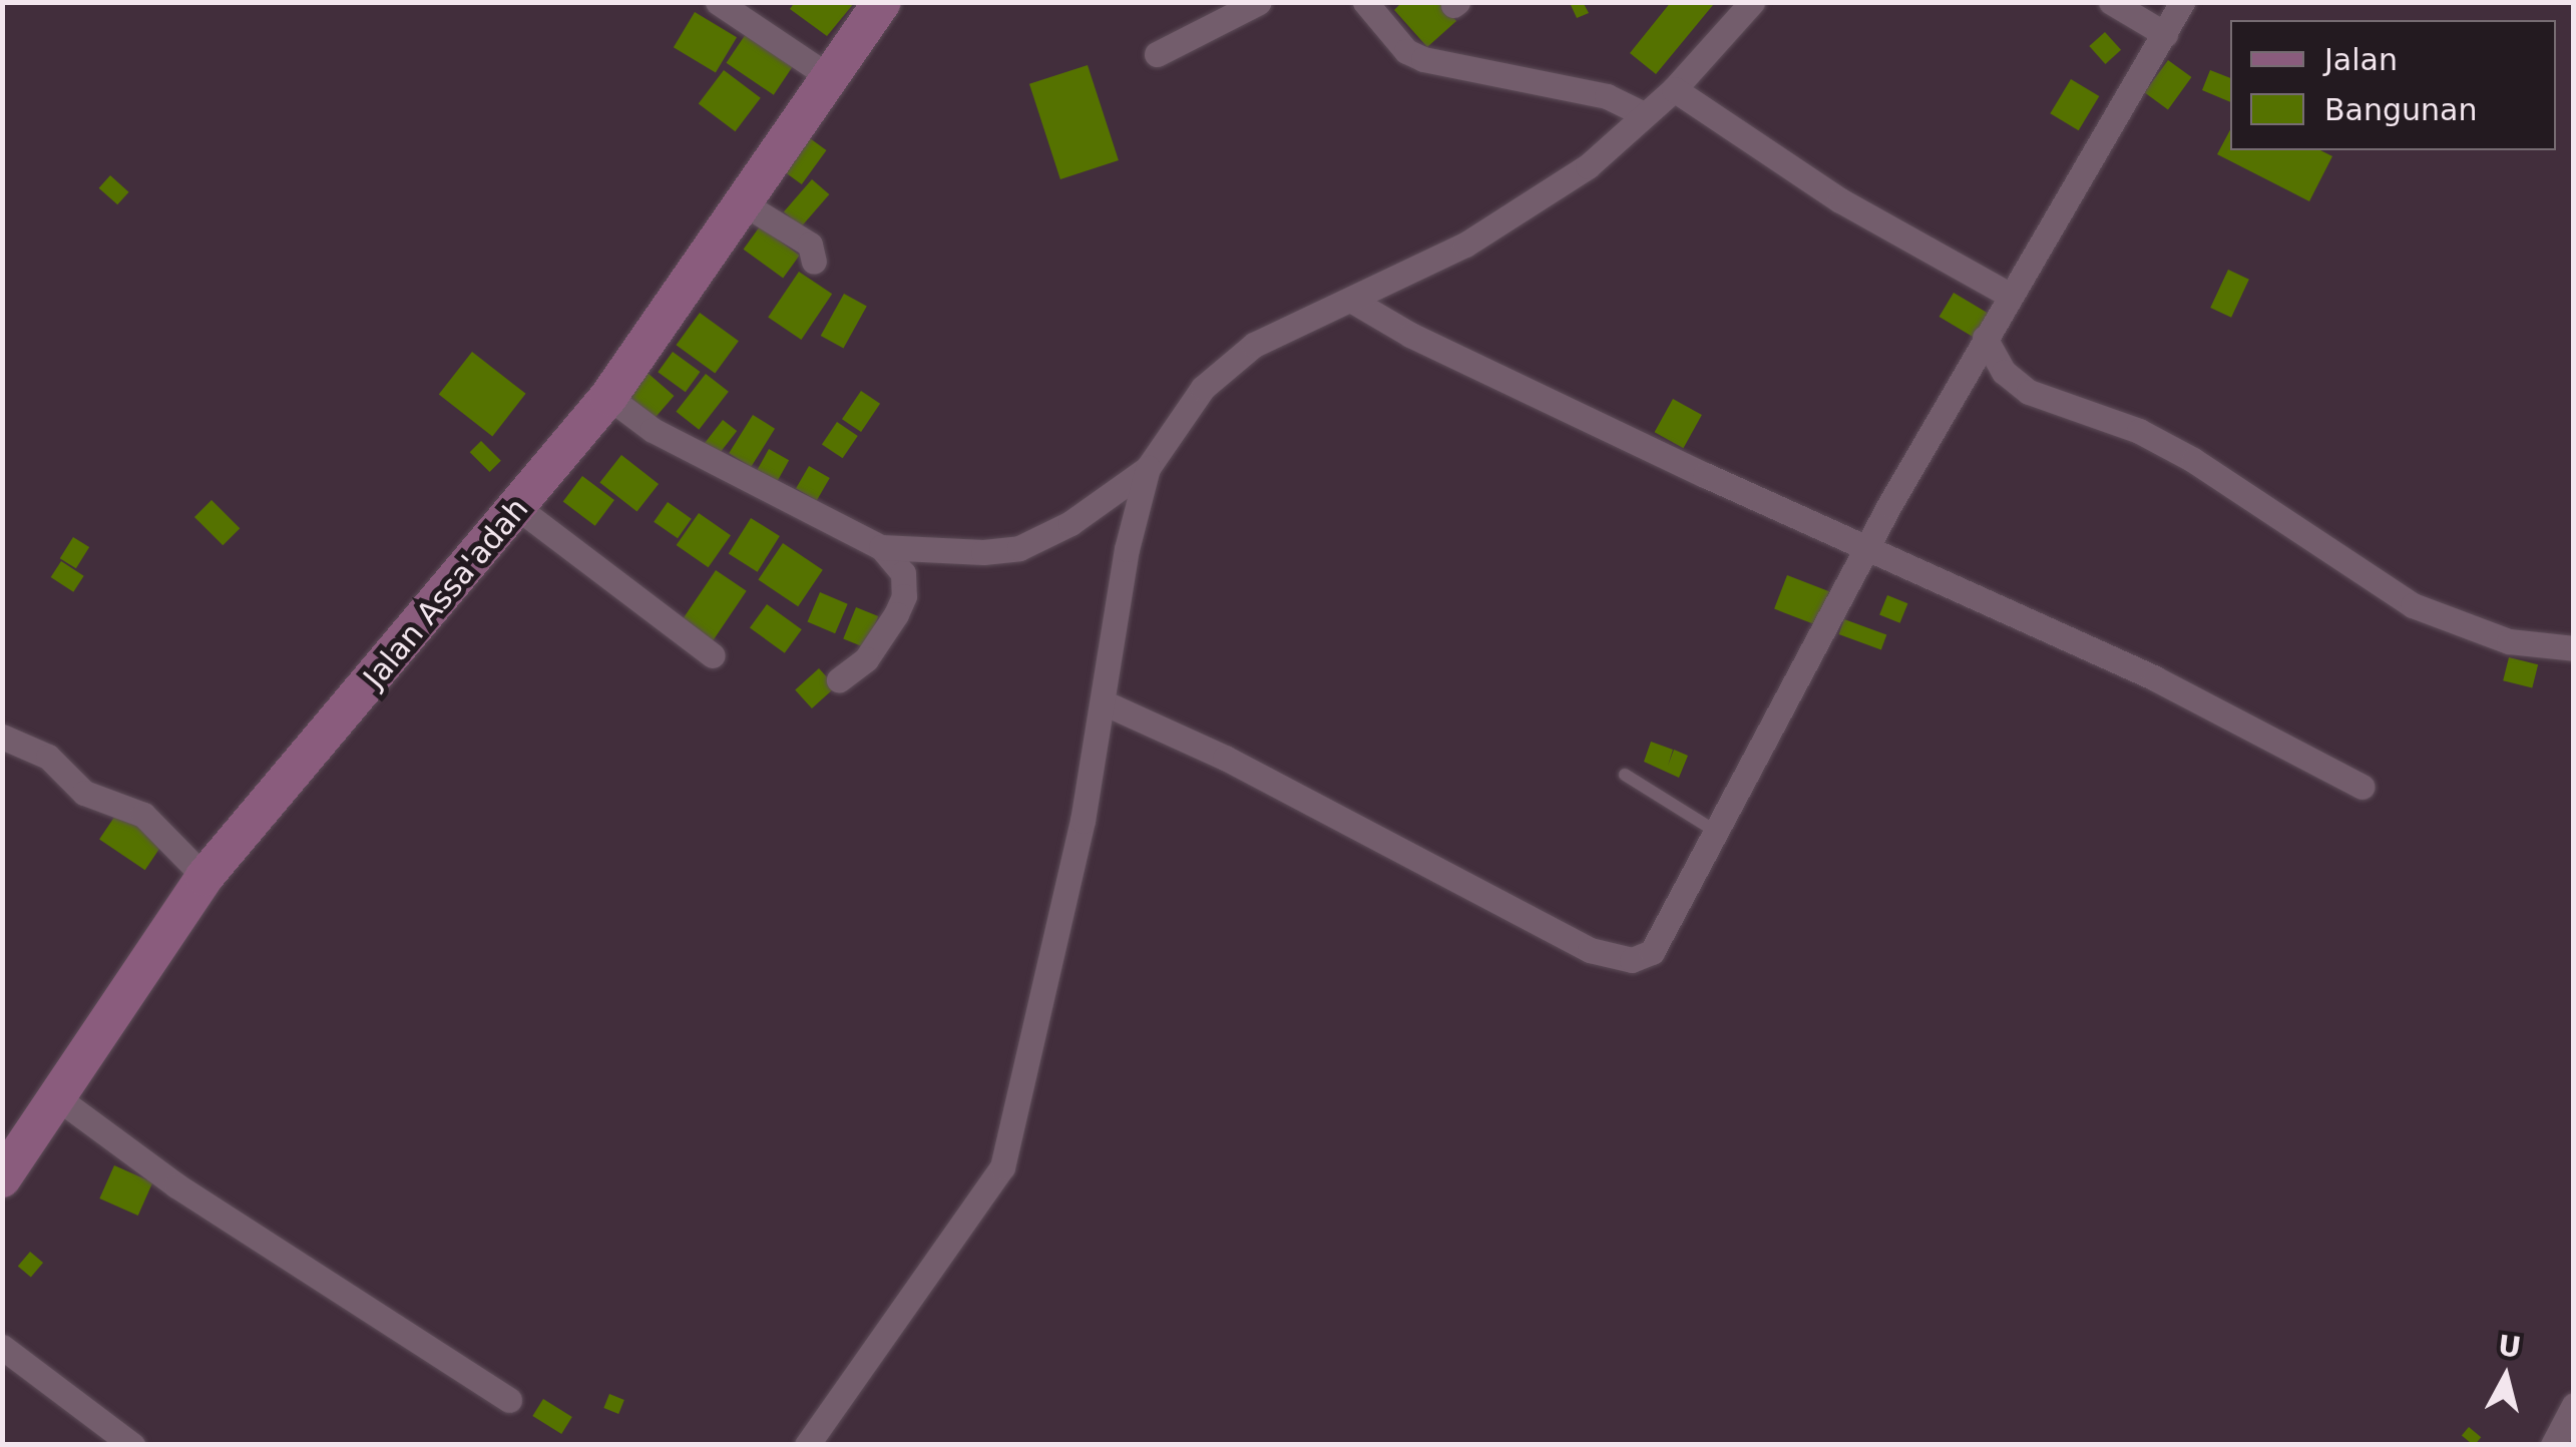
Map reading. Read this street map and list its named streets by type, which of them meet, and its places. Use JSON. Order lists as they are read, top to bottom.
{
  "streets": {
    "street": ["Jalan Assa'adah"]
  },
  "legend": ["Jalan", "Bangunan"],
  "north": "top"
}
